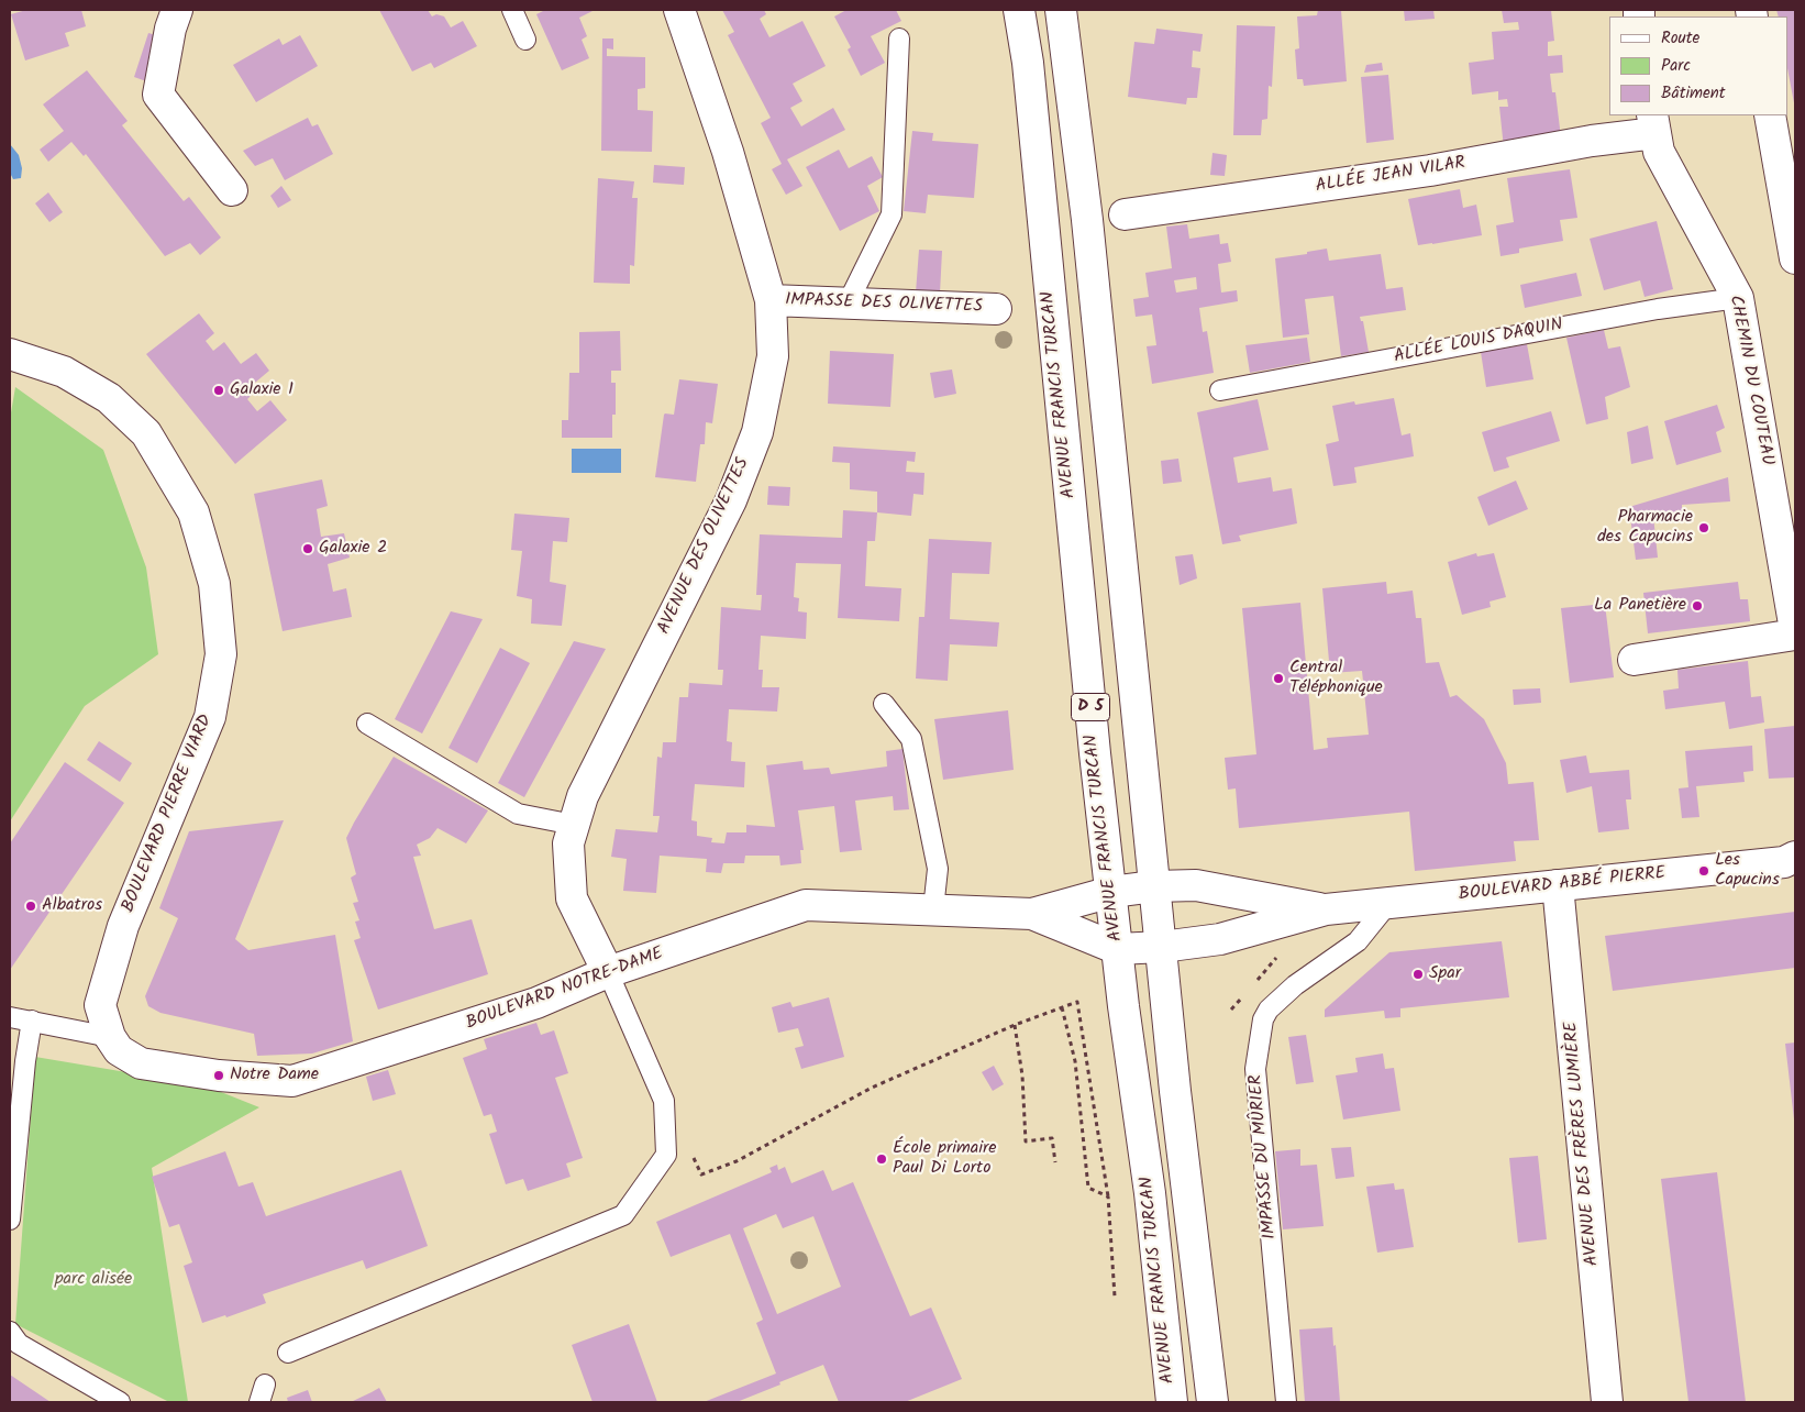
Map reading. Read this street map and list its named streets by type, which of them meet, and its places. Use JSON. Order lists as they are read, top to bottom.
{
  "streets": {
    "street": [
      "ALLÉE JEAN VILAR",
      "IMPASSE DES OLIVETTES",
      "CHEMIN DU COUTEAU",
      "AVENUE FRANCIS TURCAN",
      "AVENUE DES OLIVETTES",
      "D 5",
      "BOULEVARD PIERRE VIARD",
      "BOULEVARD ABBÉ PIERRE",
      "BOULEVARD NOTRE-DAME",
      "AVENUE DES FRÈRES LUMIÈRE"
    ],
    "lane": ["ALLÉE LOUIS DAQUIN", "IMPASSE DU MÛRIER"]
  },
  "crossings": [
    ["ALLÉE JEAN VILAR", "CHEMIN DU COUTEAU"],
    ["IMPASSE DES OLIVETTES", "AVENUE DES OLIVETTES"],
    ["ALLÉE LOUIS DAQUIN", "CHEMIN DU COUTEAU"],
    ["AVENUE FRANCIS TURCAN", "BOULEVARD ABBÉ PIERRE"],
    ["AVENUE FRANCIS TURCAN", "BOULEVARD NOTRE-DAME"],
    ["AVENUE DES OLIVETTES", "BOULEVARD NOTRE-DAME"],
    ["BOULEVARD PIERRE VIARD", "BOULEVARD NOTRE-DAME"],
    ["BOULEVARD ABBÉ PIERRE", "BOULEVARD NOTRE-DAME"],
    ["BOULEVARD ABBÉ PIERRE", "AVENUE DES FRÈRES LUMIÈRE"],
    ["BOULEVARD ABBÉ PIERRE", "IMPASSE DU MÛRIER"]
  ],
  "parks": ["parc alisée"],
  "places": [
    "Galaxie 1",
    "Pharmacie des Capucins",
    "Galaxie 2",
    "La Panetière",
    "Central Téléphonique",
    "Les Capucins",
    "Albatros",
    "Spar",
    "Notre Dame",
    "École primaire Paul Di Lorto"
  ],
  "legend": ["Route", "Parc", "Bâtiment"]
}
